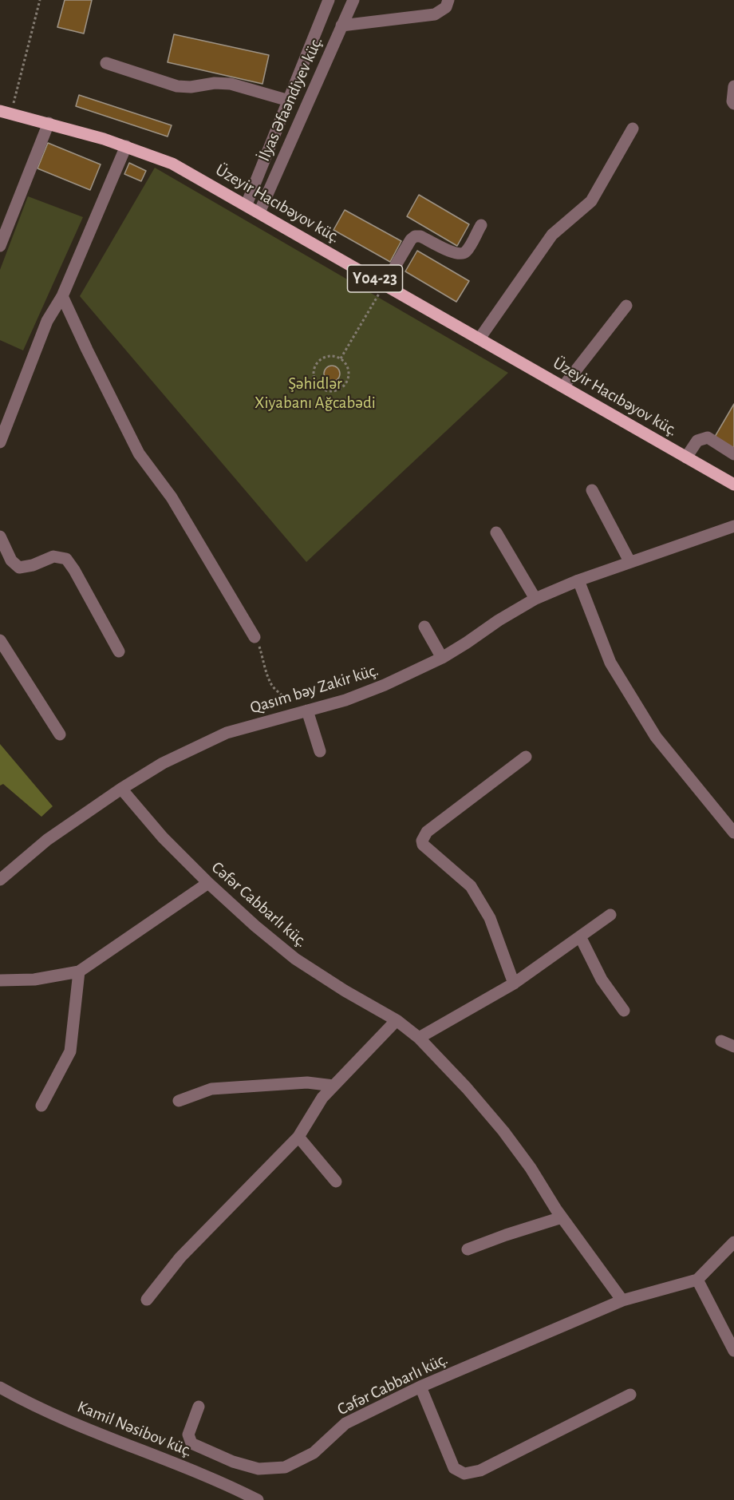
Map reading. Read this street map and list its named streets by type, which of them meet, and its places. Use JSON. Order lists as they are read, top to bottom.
{
  "streets": {
    "main road": ["Üzeyir Hacıbəyov küç.", "Y04-23"],
    "street": [
      "İlyas Əfaəndiyev küç.",
      "Qasım bəy Zakir küç.",
      "Cəfər Cabbarlı küç.",
      "Kamil Nəsibov küç."
    ]
  },
  "crossings": [
    ["İlyas Əfaəndiyev küç.", "Üzeyir Hacıbəyov küç."],
    ["Qasım bəy Zakir küç.", "Cəfər Cabbarlı küç."]
  ],
  "parks": ["Şəhidlər Xiyabanı Ağcabədi"]
}
